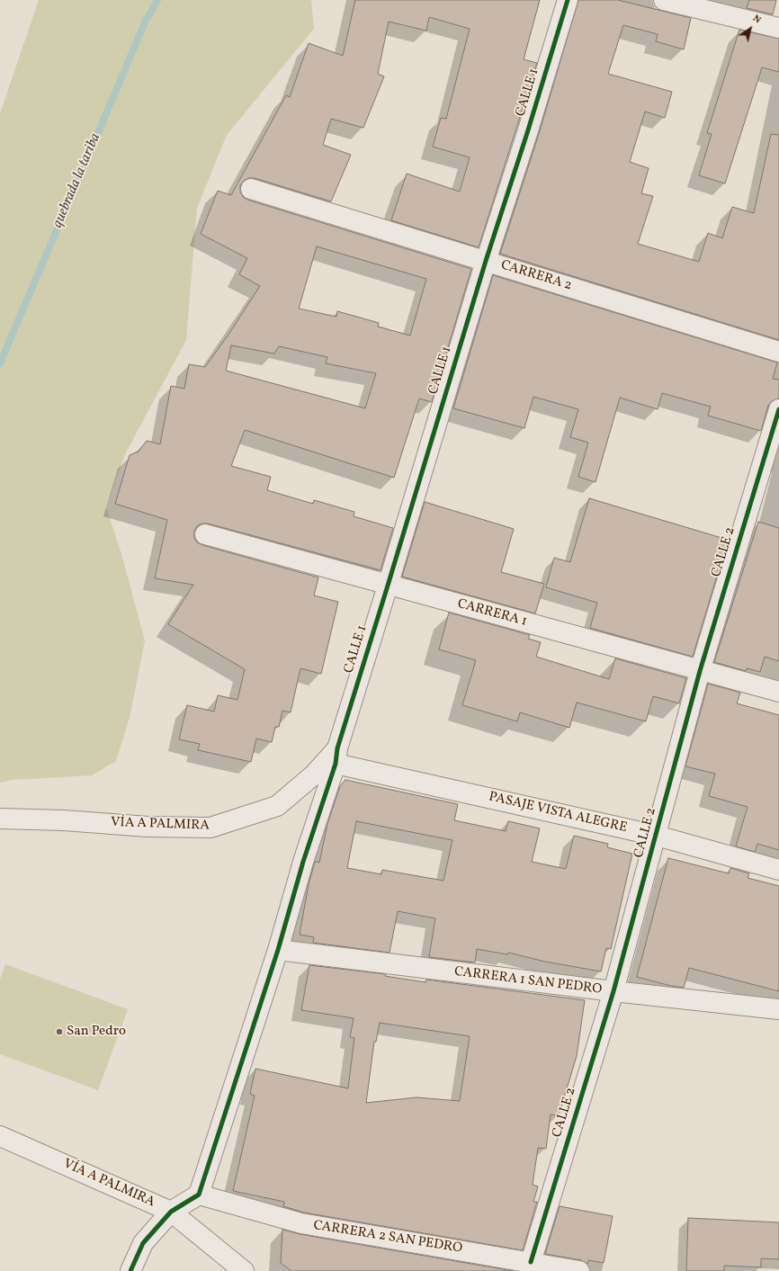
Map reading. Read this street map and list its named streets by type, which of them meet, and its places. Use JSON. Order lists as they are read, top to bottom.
{
  "streets": {
    "street": [
      "CALLE 1",
      "CARRERA 2",
      "CALLE 2",
      "CARRERA 1",
      "PASAJE VISTA ALEGRE",
      "VÍA A PALMIRA",
      "CARRERA 1 SAN PEDRO",
      "CARRERA 2 SAN PEDRO"
    ]
  },
  "crossings": [
    ["CALLE 1", "CARRERA 2"],
    ["CALLE 1", "CARRERA 1"],
    ["CALLE 1", "PASAJE VISTA ALEGRE"],
    ["CALLE 1", "VÍA A PALMIRA"],
    ["CALLE 1", "CARRERA 1 SAN PEDRO"],
    ["CALLE 1", "CARRERA 2 SAN PEDRO"],
    ["CALLE 2", "CARRERA 1"],
    ["CALLE 2", "PASAJE VISTA ALEGRE"],
    ["CALLE 2", "CARRERA 1 SAN PEDRO"],
    ["CALLE 2", "CARRERA 2 SAN PEDRO"],
    ["PASAJE VISTA ALEGRE", "VÍA A PALMIRA"]
  ],
  "water": ["quebrada la tariba"],
  "places": ["San Pedro"],
  "north": "top right"
}
